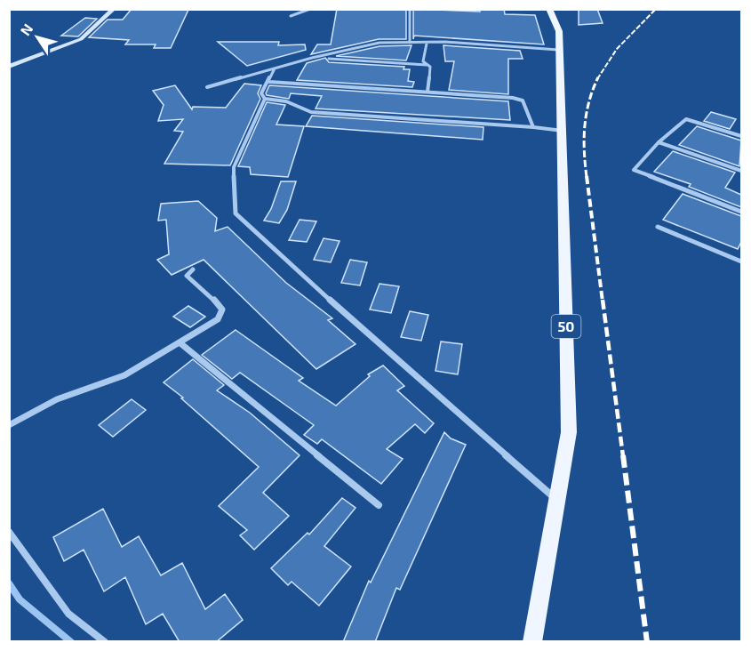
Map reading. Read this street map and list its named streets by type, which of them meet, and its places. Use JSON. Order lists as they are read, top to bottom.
{
  "streets": {
    "main road": ["50"]
  },
  "north": "top left"
}
